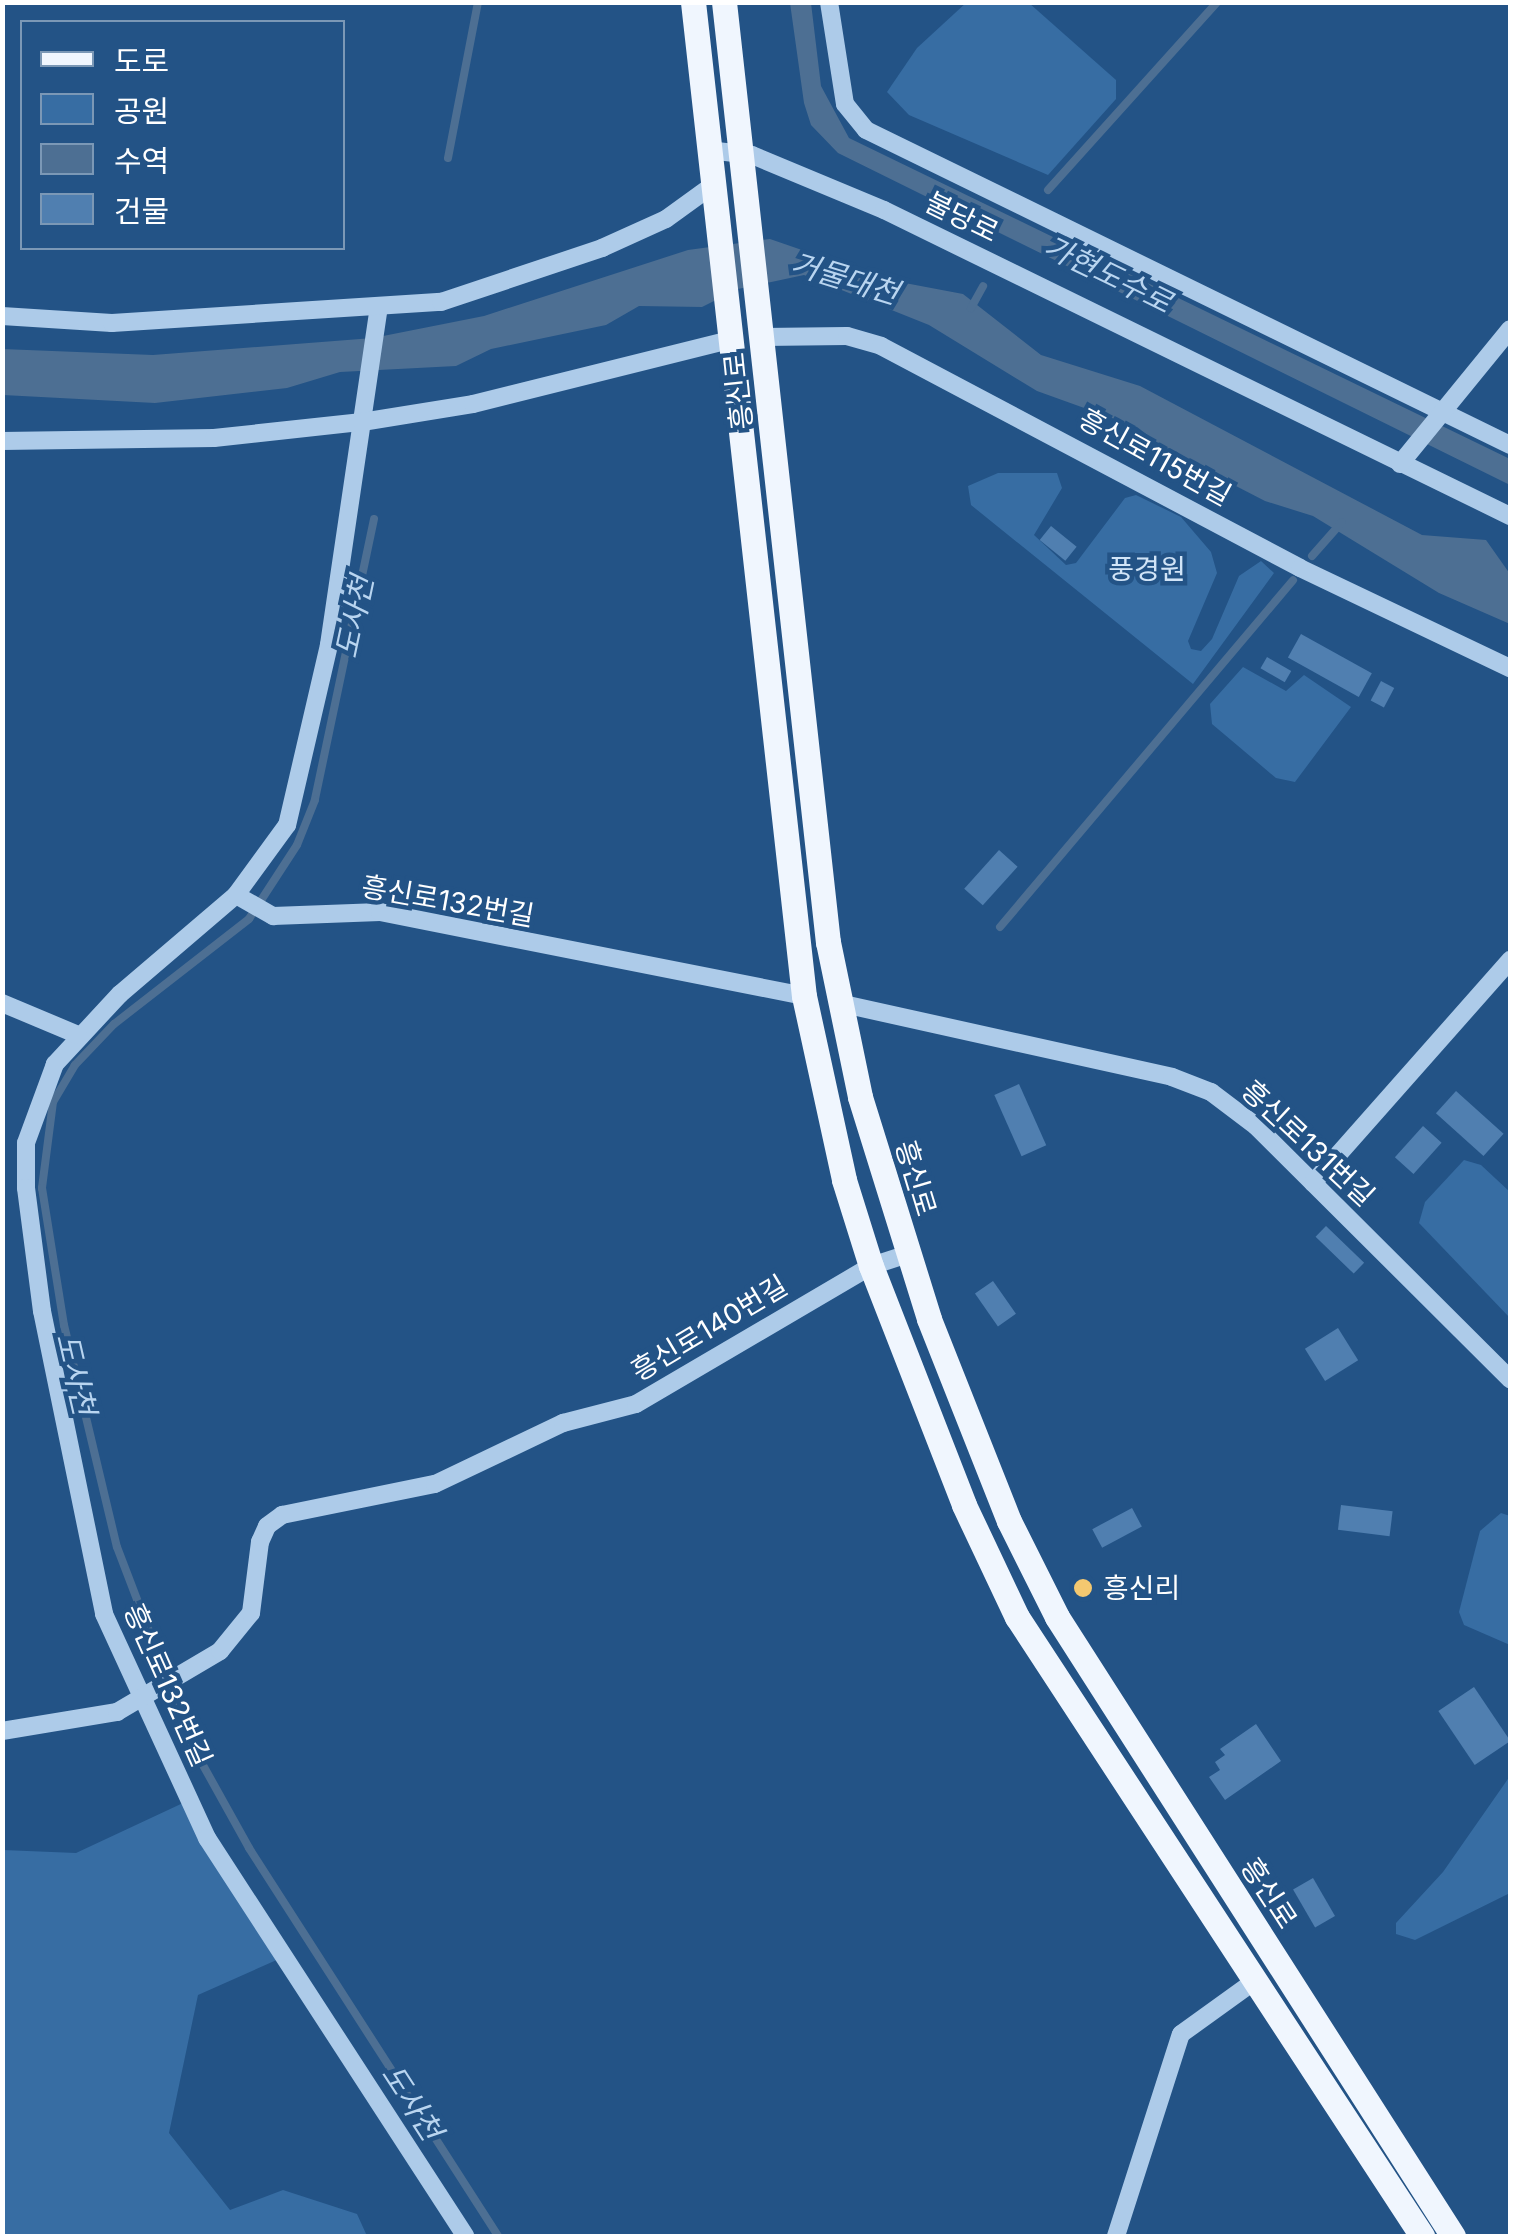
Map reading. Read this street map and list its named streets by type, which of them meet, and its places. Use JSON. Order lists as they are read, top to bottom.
{
  "streets": {
    "main road": ["흥신로"],
    "street": [
      "불당로",
      "흥신로115번길",
      "흥신로132번길",
      "흥신로131번길",
      "흥신로140번길"
    ]
  },
  "crossings": [
    ["불당로", "흥신로"],
    ["흥신로", "흥신로115번길"],
    ["흥신로", "흥신로132번길"],
    ["흥신로", "흥신로131번길"],
    ["흥신로", "흥신로140번길"],
    ["흥신로132번길", "흥신로140번길"]
  ],
  "water": ["가현도수로", "거물대천", "도사천"],
  "parks": ["풍경원"],
  "places": ["흥신리"],
  "legend": [
    "도로",
    "공원",
    "수역",
    "건물"
  ]
}
